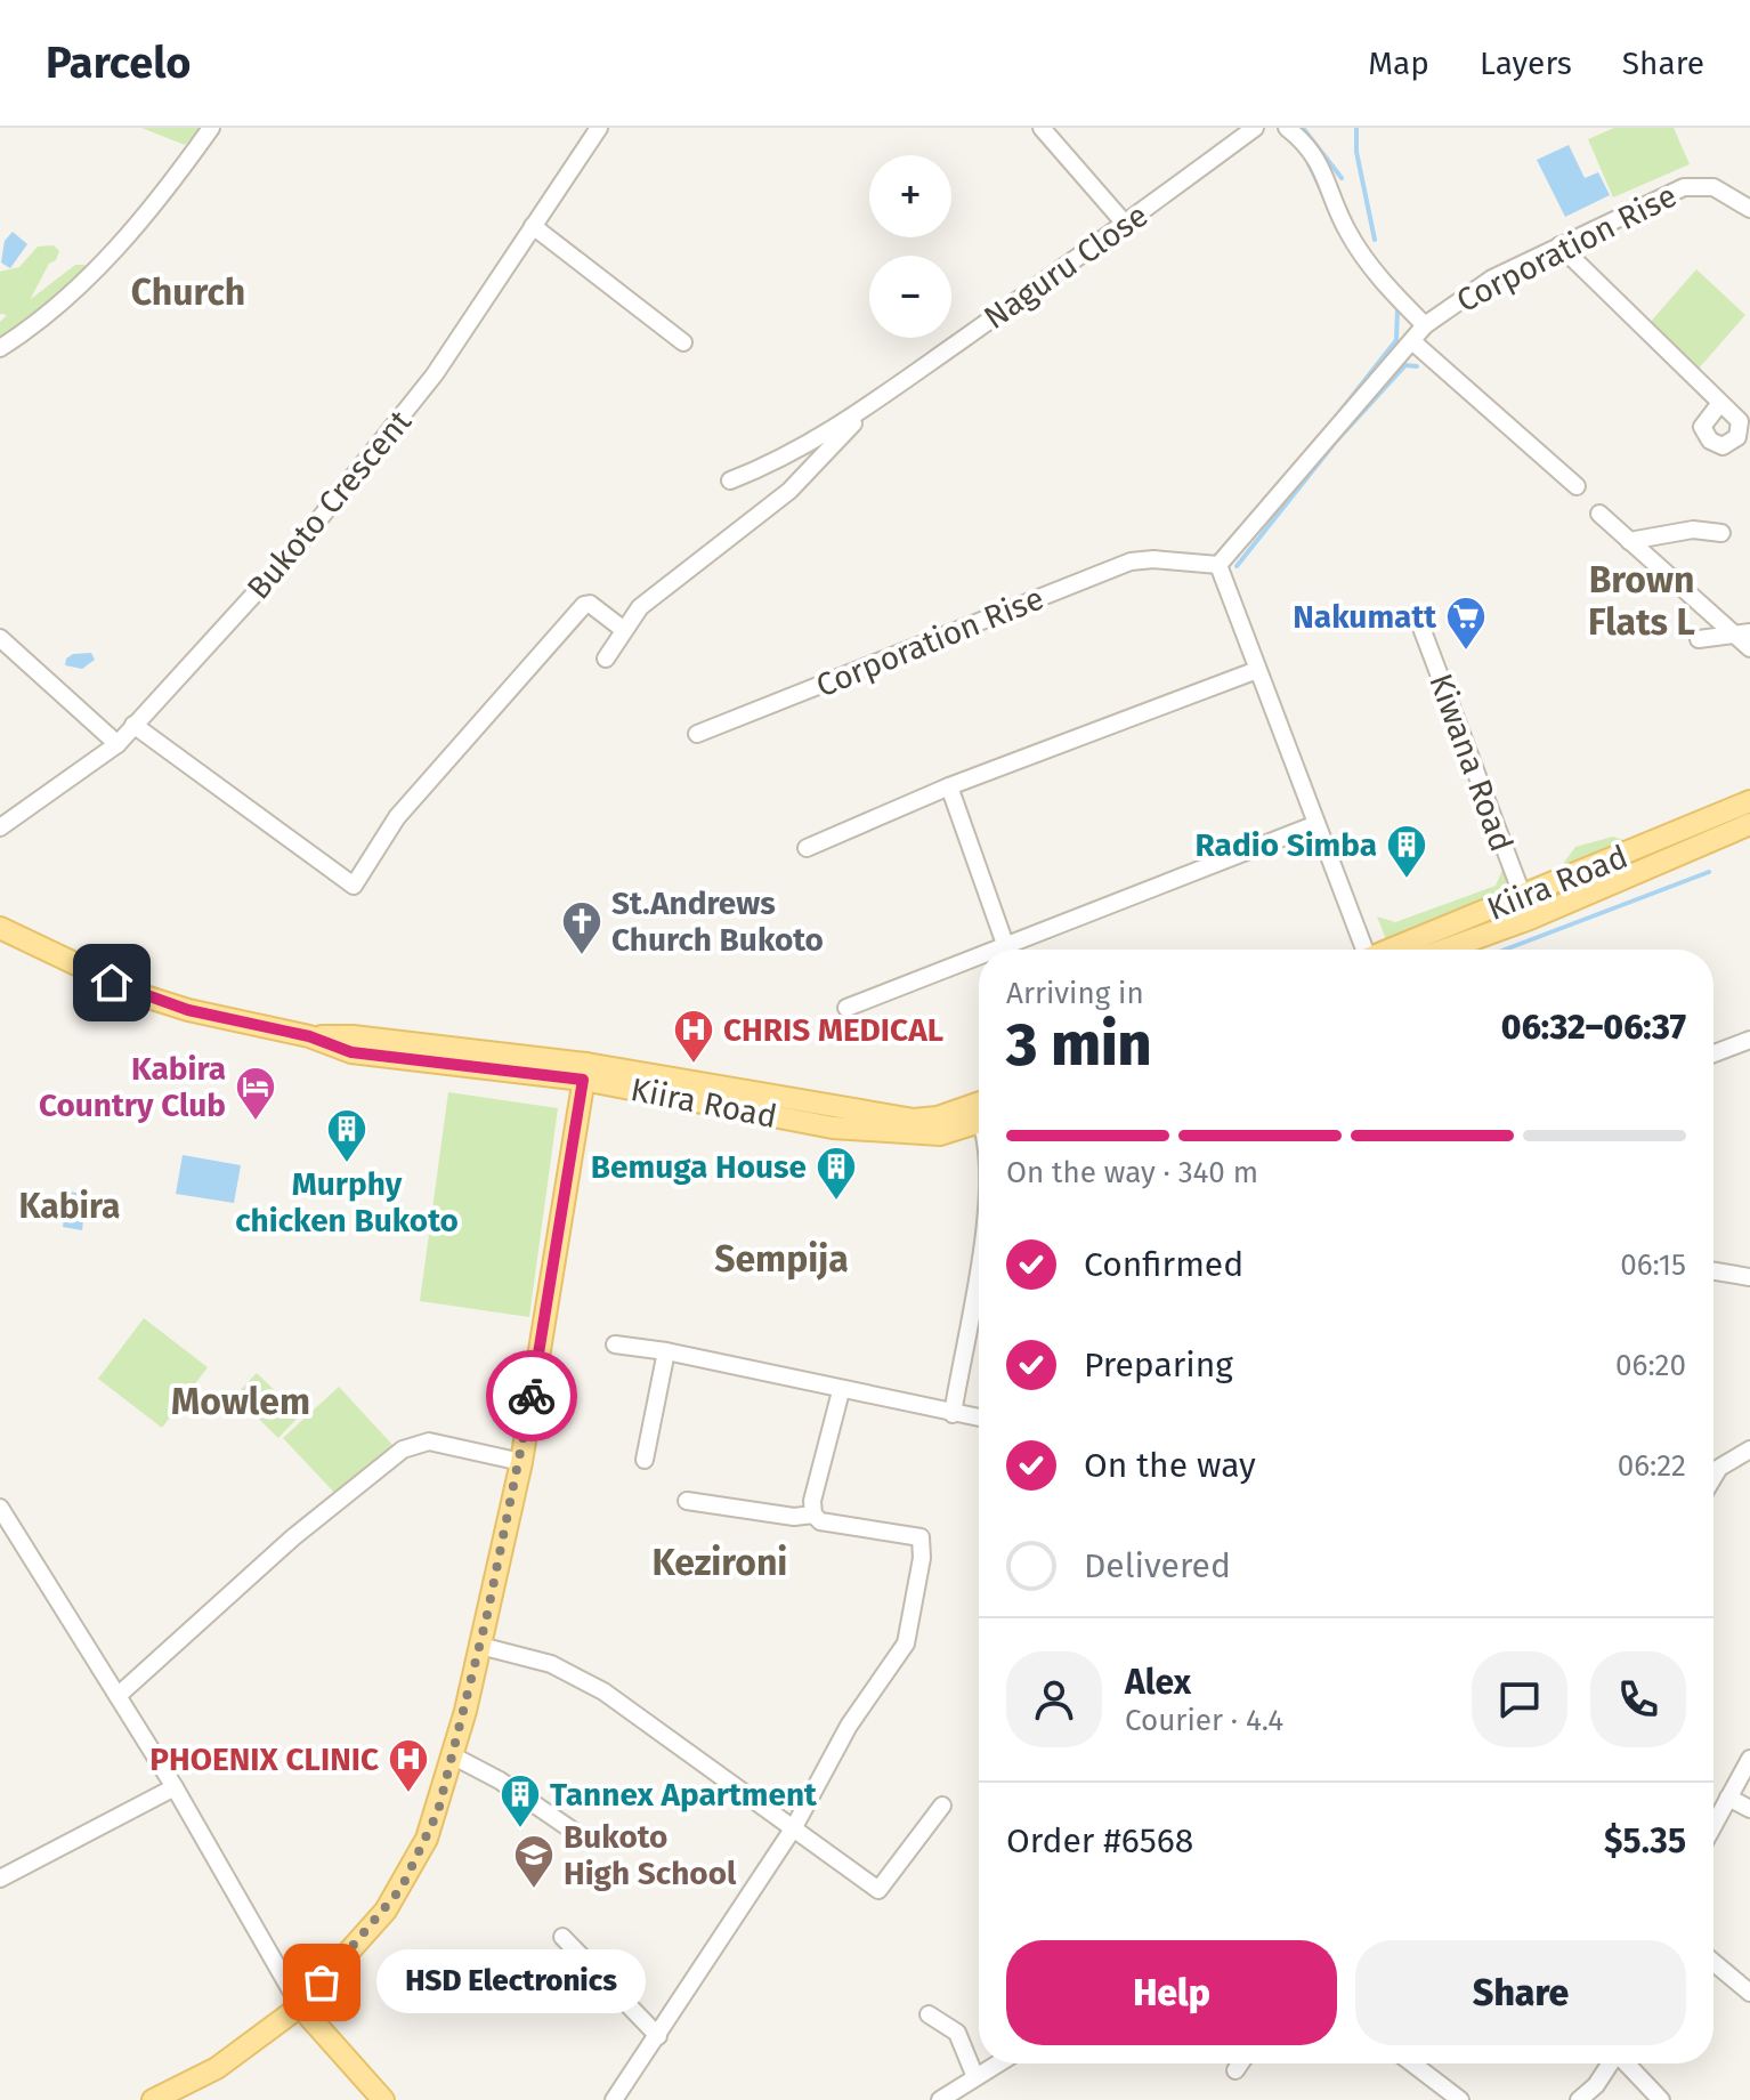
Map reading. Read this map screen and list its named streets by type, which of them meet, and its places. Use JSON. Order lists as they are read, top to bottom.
{
  "streets": {
    "main road": ["Kiira Road"],
    "street": [
      "Corporation Rise",
      "Naguru Close",
      "Bukoto Crescent",
      "Kiwana Road"
    ]
  },
  "crossings": [
    ["Kiwana Road", "Kiira Road"]
  ],
  "districts": [
    "Church",
    "Brown Flats L",
    "Kabira",
    "Sempija",
    "Mowlem",
    "Kezironi"
  ],
  "places": {
    "supermarket": ["Nakumatt"],
    "building": [
      "Radio Simba",
      "Murphy chicken Bukoto",
      "Bemuga House",
      "Tannex Apartment"
    ],
    "church": ["St.Andrews Church Bukoto"],
    "hospital": ["CHRIS MEDICAL", "PHOENIX CLINIC"],
    "hotel": ["Kabira Country Club"],
    "school or university": ["Bukoto High School"],
    "other": ["HSD Electronics"]
  },
  "page": {
    "header": "Parcelo",
    "nav": ["Map", "Layers", "Share"],
    "map_buttons": ["+", "−"],
    "heading": ["3 min", "Arriving in", "06:32–06:37"],
    "panel": [
      "Alex",
      "Courier · 4.4",
      "Order #6568",
      "$5.35"
    ],
    "bar": "On the way · 340 m",
    "list": [
      ["Confirmed", "06:15"],
      ["Preparing", "06:20"],
      ["On the way", "06:22"],
      "Delivered"
    ],
    "buttons": ["Help", "Share"],
    "bubble": "HSD Electronics"
  }
}
